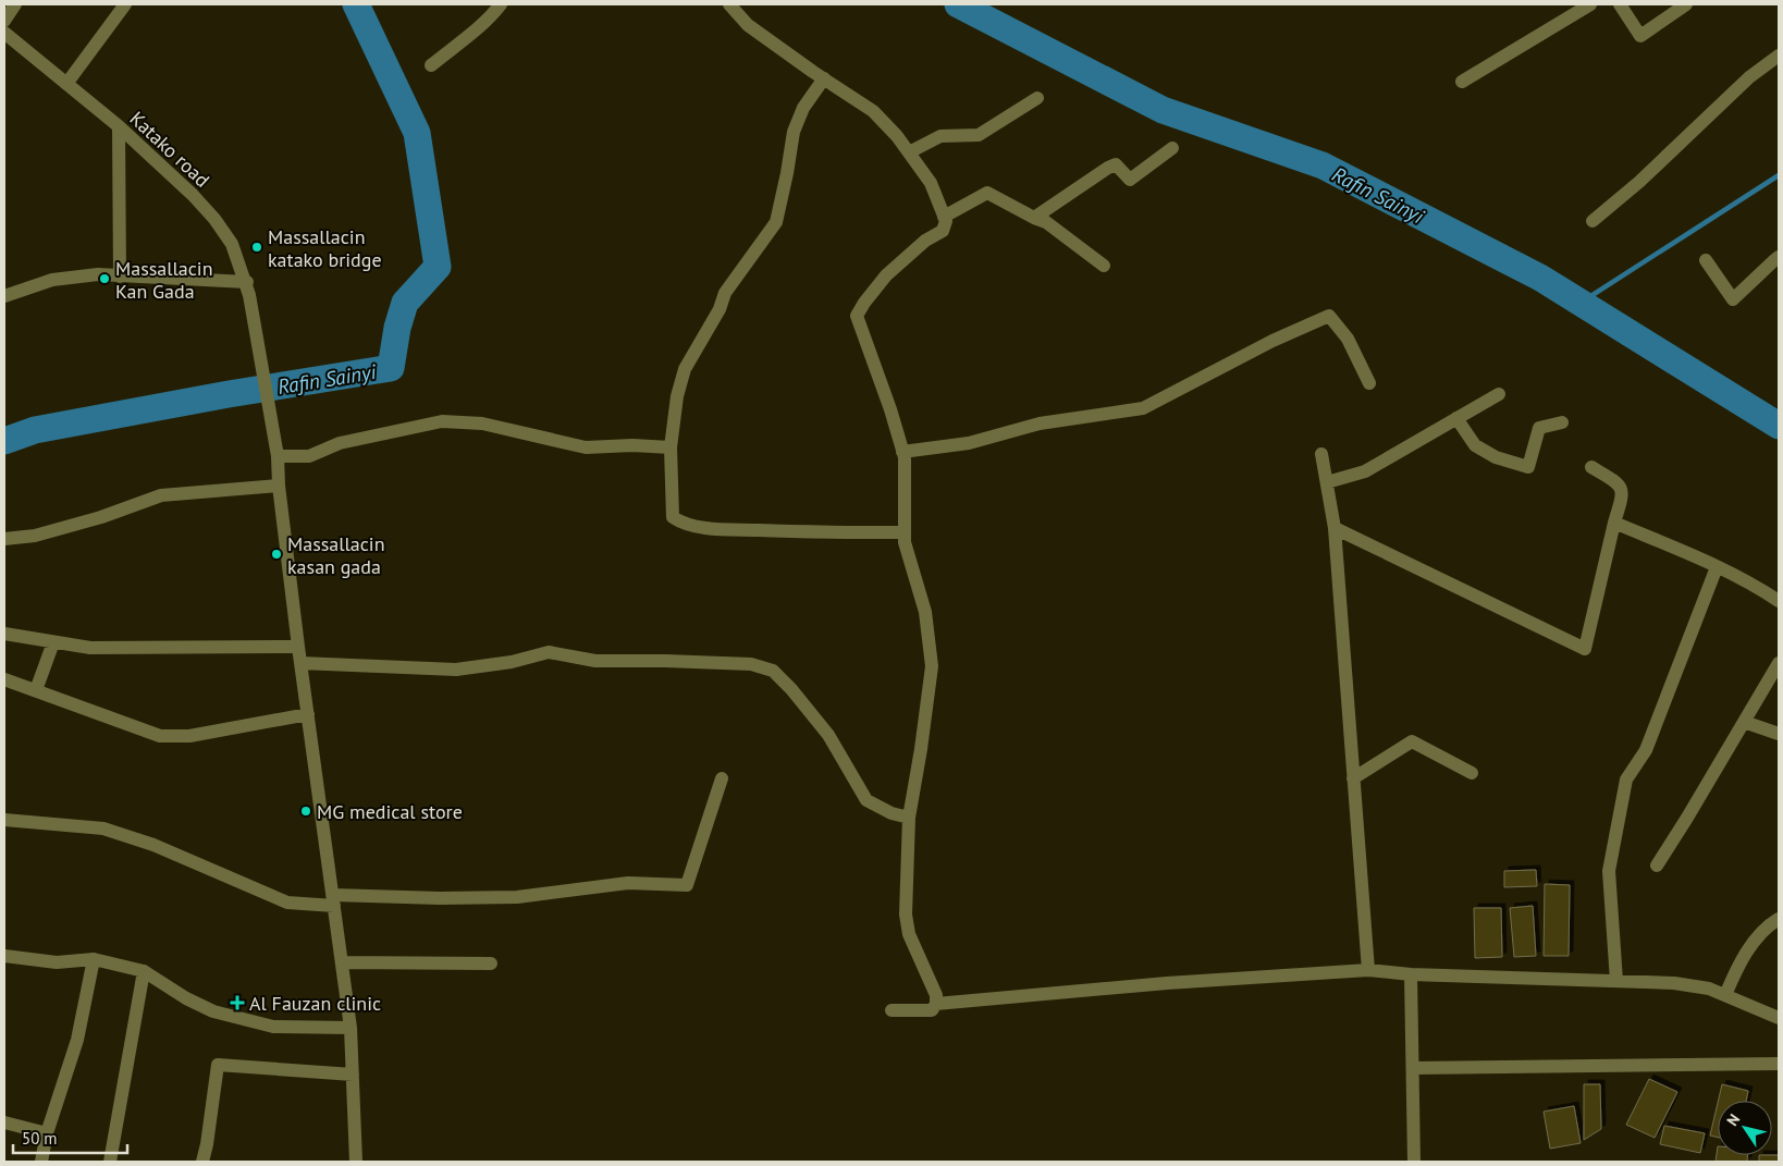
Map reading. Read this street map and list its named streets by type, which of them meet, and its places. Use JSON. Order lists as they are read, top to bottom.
{
  "streets": {
    "street": ["Katako road"]
  },
  "water": ["Rafin Sainyi"],
  "places": {
    "other": [
      "Massallacin katako bridge",
      "Massallacin Kan Gada",
      "Massallacin kasan gada",
      "MG medical store"
    ],
    "health": ["Al Fauzan clinic"]
  },
  "scale_bar": "50 m",
  "north": "top left"
}
